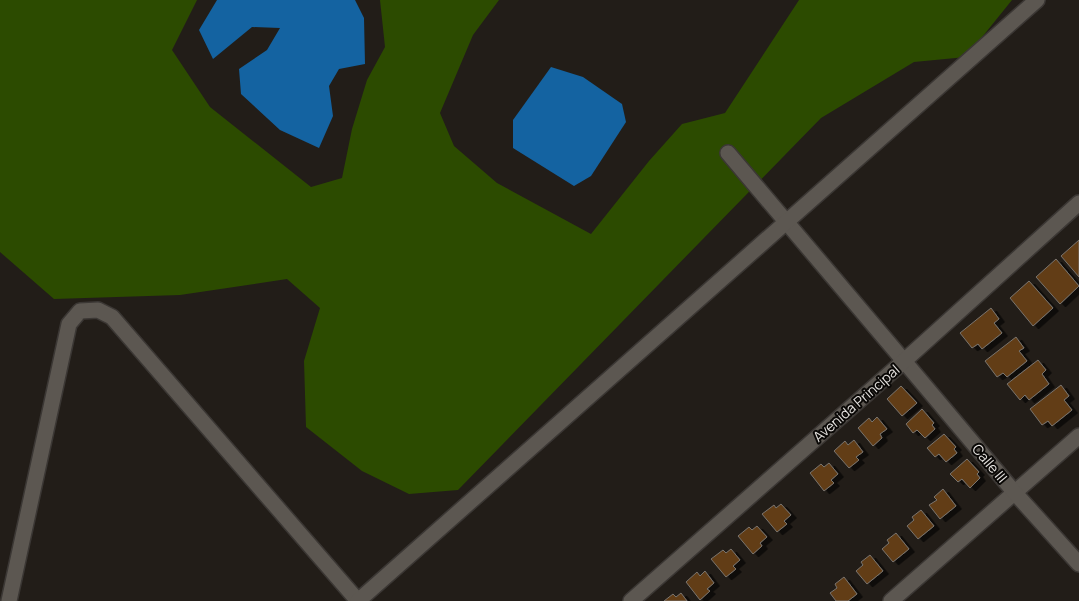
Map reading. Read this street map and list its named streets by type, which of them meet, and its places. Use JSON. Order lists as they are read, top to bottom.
{
  "streets": {
    "street": ["Avenida Principal", "Calle III"]
  },
  "crossings": [
    ["Avenida Principal", "Calle III"]
  ]
}
